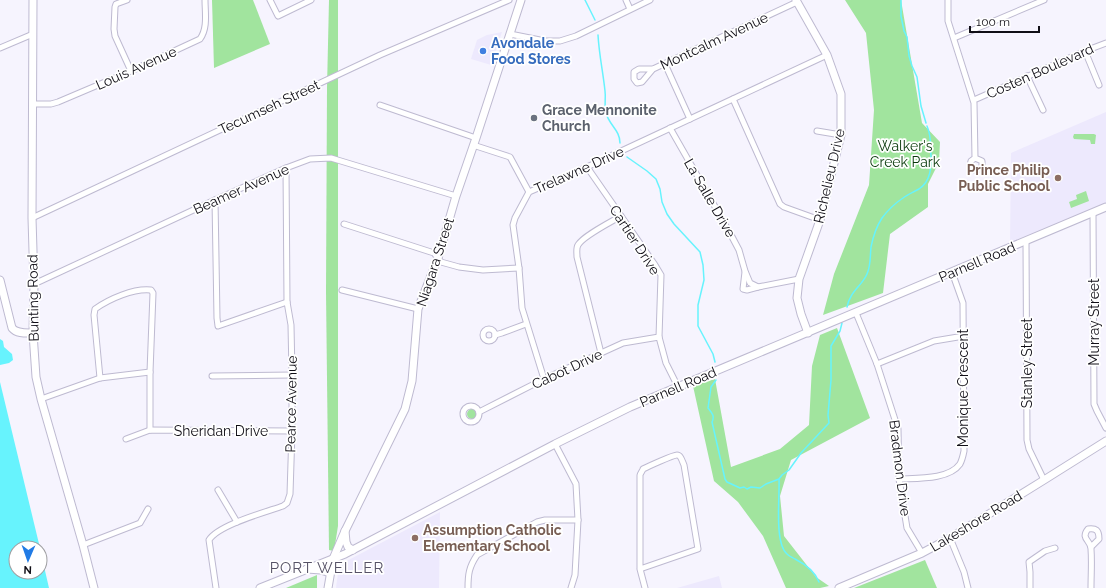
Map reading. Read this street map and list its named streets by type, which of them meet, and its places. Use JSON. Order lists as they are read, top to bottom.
{
  "streets": {
    "main road": [
      "Richelieu Drive",
      "Niagara Street",
      "Parnell Road",
      "Bunting Road",
      "Lakeshore Road"
    ],
    "street": [
      "Montcalm Avenue",
      "Louis Avenue",
      "Costen Boulevard",
      "Tecumseh Street",
      "Trelawne Drive",
      "Beamer Avenue",
      "La Salle Drive",
      "Cartier Drive",
      "Murray Street",
      "Stanley Street",
      "Cabot Drive",
      "Monique Crescent",
      "Pearce Avenue",
      "Sheridan Drive",
      "Bradmon Drive"
    ]
  },
  "crossings": [
    ["Montcalm Avenue", "Richelieu Drive"],
    ["Louis Avenue", "Bunting Road"],
    ["Tecumseh Street", "Bunting Road"],
    ["Trelawne Drive", "Richelieu Drive"],
    ["Trelawne Drive", "La Salle Drive"],
    ["Trelawne Drive", "Cartier Drive"],
    ["Trelawne Drive", "Cabot Drive"],
    ["Richelieu Drive", "La Salle Drive"],
    ["Richelieu Drive", "Parnell Road"],
    ["Beamer Avenue", "Niagara Street"],
    ["Beamer Avenue", "Bunting Road"],
    ["Beamer Avenue", "Pearce Avenue"],
    ["Cartier Drive", "Parnell Road"],
    ["Cartier Drive", "Cabot Drive"],
    ["Niagara Street", "Parnell Road"],
    ["Parnell Road", "Murray Street"],
    ["Parnell Road", "Stanley Street"],
    ["Parnell Road", "Monique Crescent"],
    ["Parnell Road", "Bradmon Drive"],
    ["Stanley Street", "Lakeshore Road"],
    ["Monique Crescent", "Bradmon Drive"],
    ["Pearce Avenue", "Sheridan Drive"],
    ["Bradmon Drive", "Lakeshore Road"]
  ],
  "districts": ["PORT WELLER"],
  "parks": ["Walker's Creek Park"],
  "places": [
    "Avondale Food Stores",
    "Grace Mennonite Church",
    "Prince Philip Public School",
    "Assumption Catholic Elementary School"
  ],
  "scale_bar": "100 m",
  "north": "bottom"
}
